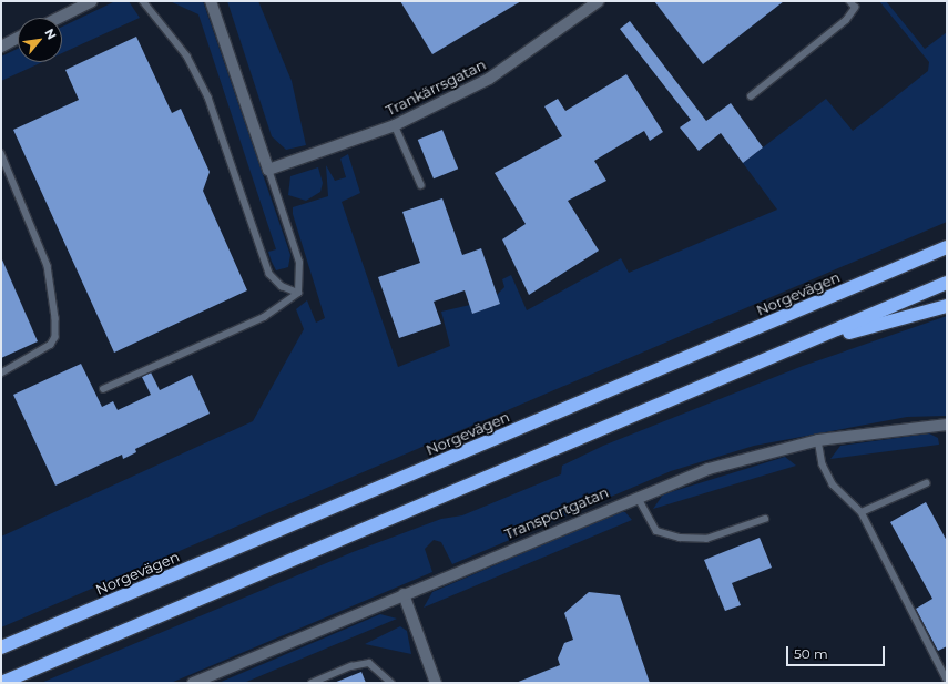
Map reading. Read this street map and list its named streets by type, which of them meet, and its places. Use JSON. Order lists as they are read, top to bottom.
{
  "streets": {
    "highway": ["Norgevägen"],
    "street": ["Trankärrsgatan", "Transportgatan"]
  },
  "scale_bar": "50 m",
  "north": "top right"
}
